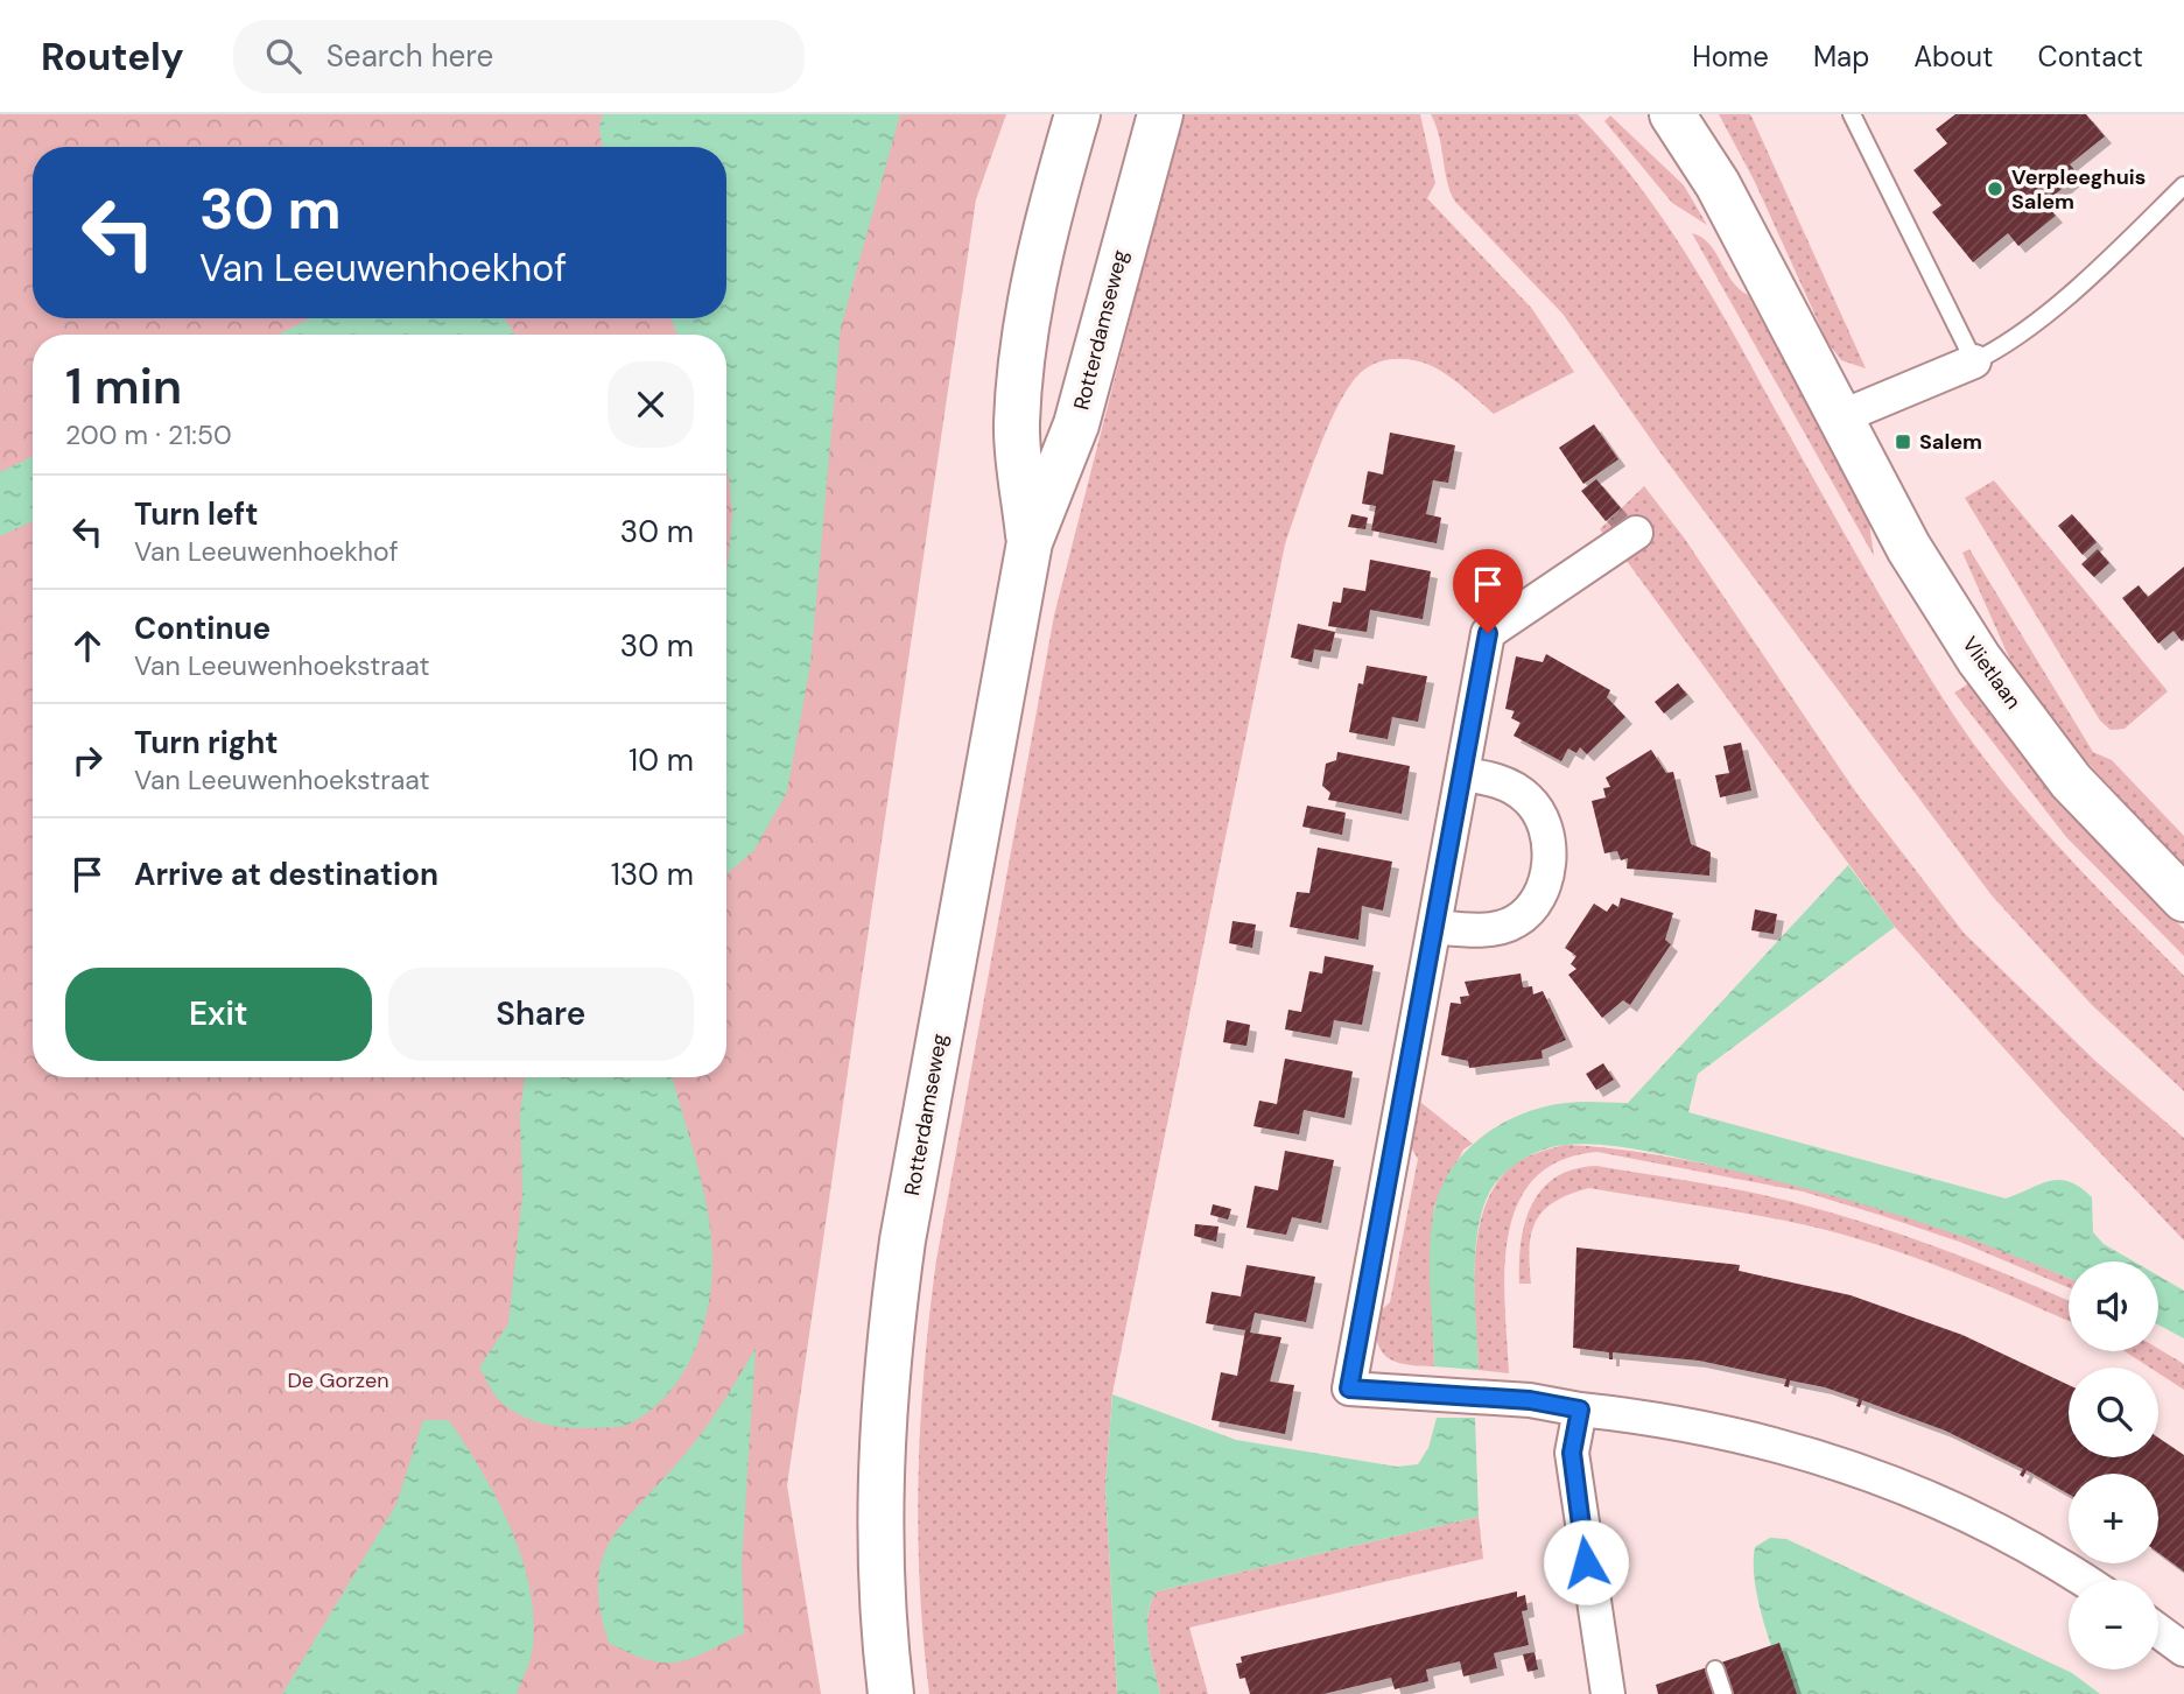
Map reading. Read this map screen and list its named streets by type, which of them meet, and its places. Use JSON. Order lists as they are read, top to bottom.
{
  "streets": {
    "main road": ["Rotterdamseweg", "Vlietlaan"]
  },
  "parks": ["De Gorzen"],
  "places": {
    "other": ["Verpleeghuis Salem"],
    "transit": ["Salem"]
  },
  "page": {
    "header": "Routely",
    "search": "Search here",
    "nav": [
      "Home",
      "Map",
      "About",
      "Contact"
    ],
    "turn": ["30 m", "Van Leeuwenhoekhof"],
    "heading": ["1 min", "200 m · 21:50"],
    "list": [
      {
        "name": "Turn left",
        "note": "Van Leeuwenhoekhof",
        "value": "30 m"
      },
      {
        "name": "Continue",
        "note": "Van Leeuwenhoekstraat",
        "value": "30 m"
      },
      {
        "name": "Turn right",
        "note": "Van Leeuwenhoekstraat",
        "value": "10 m"
      },
      {
        "name": "Arrive at destination",
        "value": "130 m"
      }
    ],
    "buttons": ["Exit", "Share"],
    "map_buttons": ["+", "−"]
  }
}
